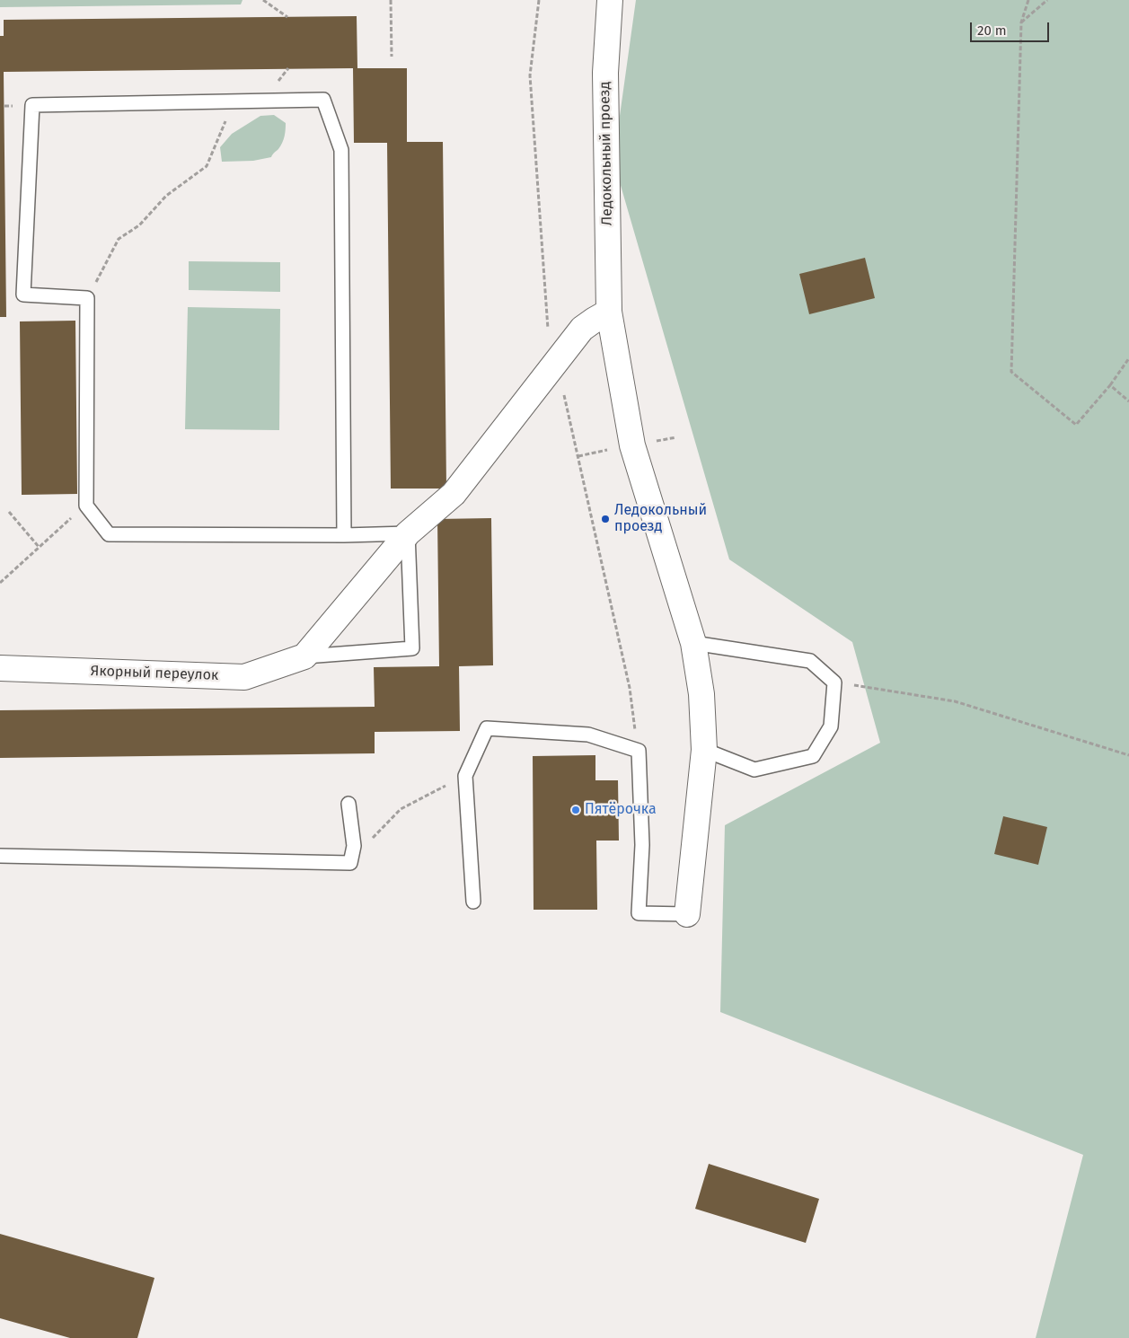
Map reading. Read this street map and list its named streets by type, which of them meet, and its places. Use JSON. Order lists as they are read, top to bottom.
{
  "streets": {
    "street": ["Ледокольный проезд", "Якорный переулок"]
  },
  "places": ["Ледокольный проезд", "Пятёрочка"],
  "scale_bar": "20 m"
}
